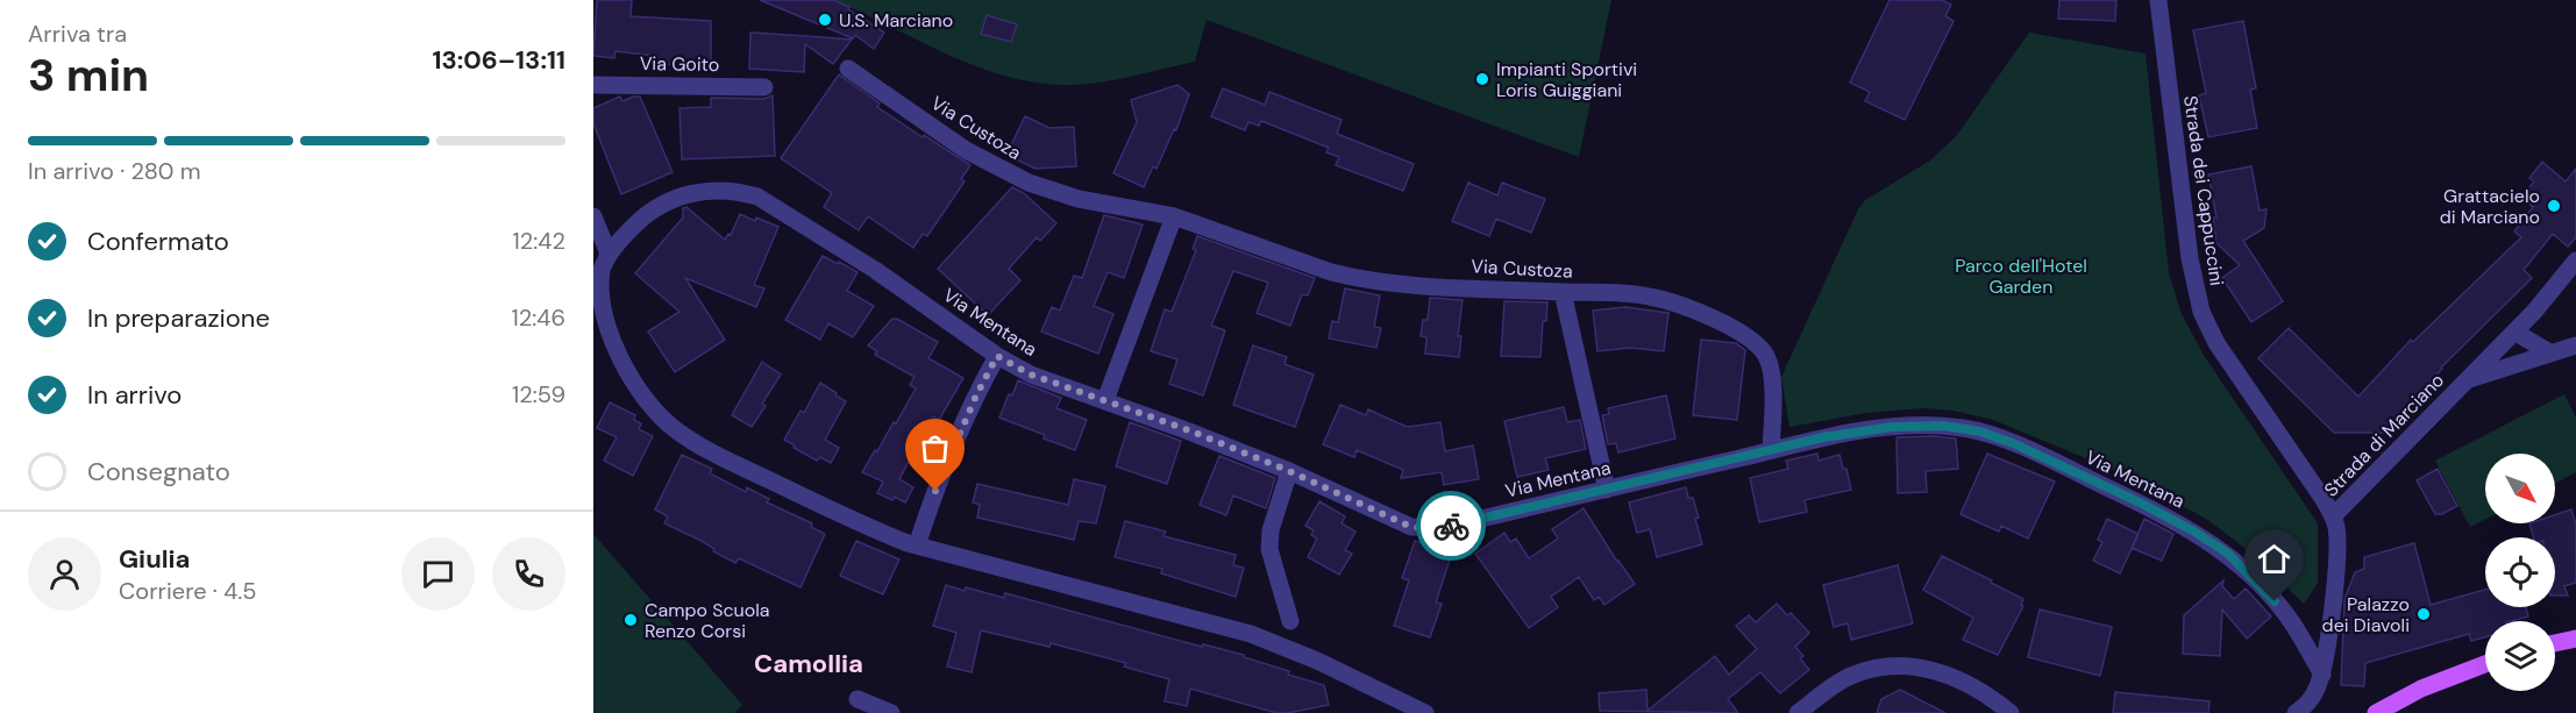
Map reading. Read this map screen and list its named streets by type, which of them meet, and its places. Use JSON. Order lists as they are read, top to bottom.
{
  "streets": {
    "street": [
      "Via Goito",
      "Via Custoza",
      "Strada dei Cappuccini",
      "Via Mentana",
      "Strada di Marciano"
    ]
  },
  "crossings": [
    ["Via Custoza", "Via Mentana"],
    ["Strada dei Cappuccini", "Strada di Marciano"],
    ["Via Mentana", "Strada di Marciano"]
  ],
  "districts": ["Camollia"],
  "parks": ["Parco dell'Hotel Garden"],
  "places": [
    "U.S. Marciano",
    "Impianti Sportivi Loris Guiggiani",
    "Grattacielo di Marciano",
    "Palazzo dei Diavoli",
    "Campo Scuola Renzo Corsi"
  ],
  "north": "bottom right",
  "page": {
    "heading": ["3 min", "Arriva tra", "13:06–13:11"],
    "panel": ["Giulia", "Corriere · 4.5"],
    "bar": "In arrivo · 280 m",
    "list": [
      ["Confermato", "12:42"],
      ["In preparazione", "12:46"],
      ["In arrivo", "12:59"],
      "Consegnato"
    ]
  }
}
